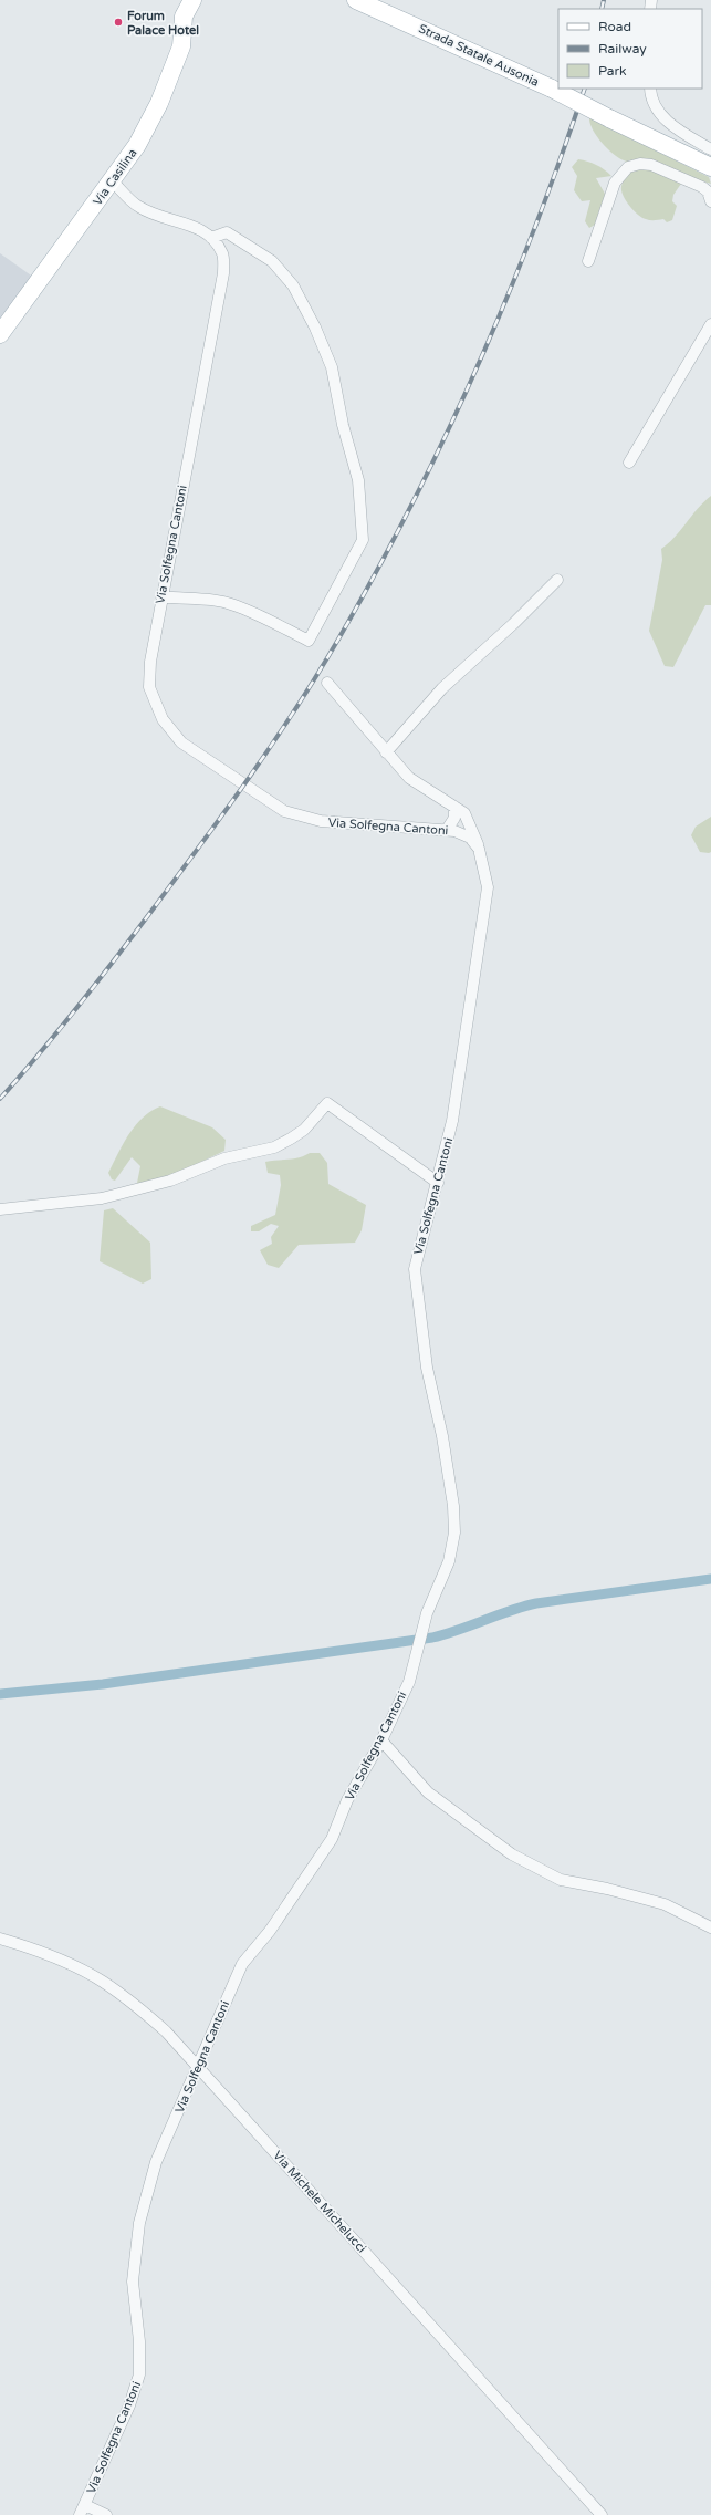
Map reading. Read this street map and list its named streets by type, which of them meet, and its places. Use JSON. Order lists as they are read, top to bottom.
{
  "streets": {
    "main road": ["Strada Statale Ausonia", "Via Casilina"],
    "street": ["Via Solfegna Cantoni", "Via Michele Michelucci"]
  },
  "crossings": [
    ["Via Casilina", "Via Solfegna Cantoni"],
    ["Via Solfegna Cantoni", "Via Michele Michelucci"]
  ],
  "places": ["Forum Palace Hotel"],
  "legend": ["Road", "Railway", "Park"]
}
